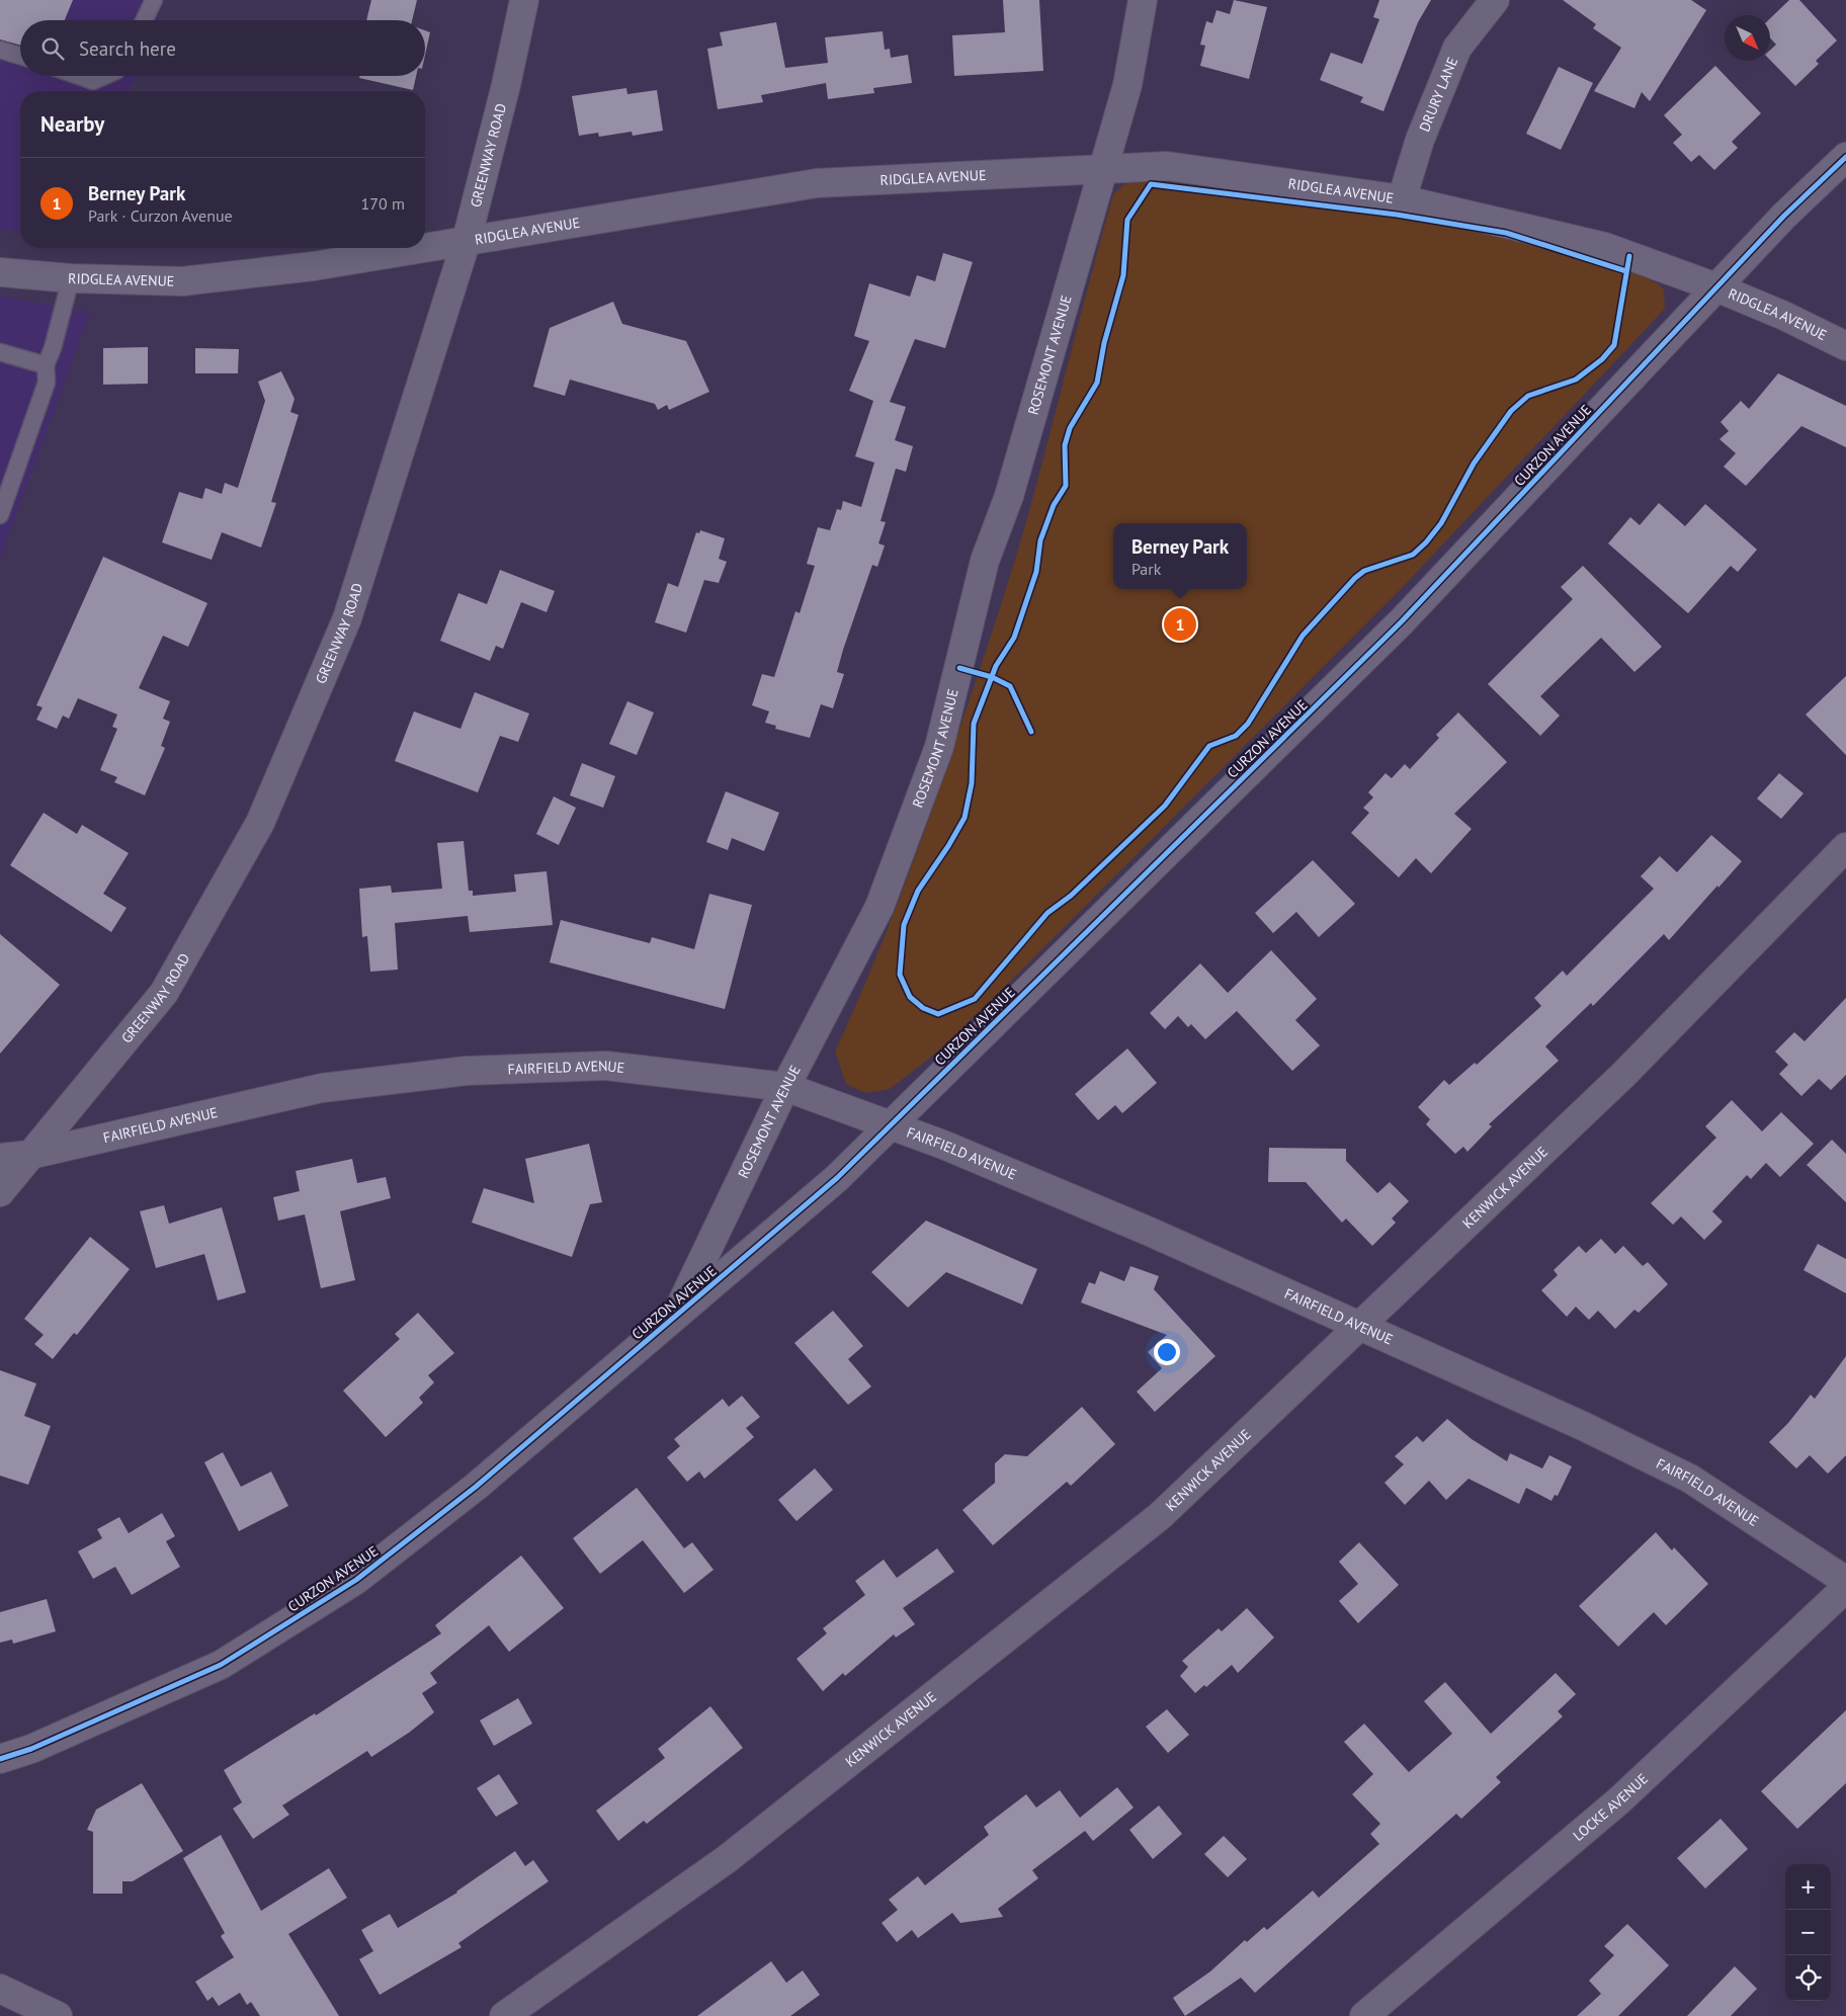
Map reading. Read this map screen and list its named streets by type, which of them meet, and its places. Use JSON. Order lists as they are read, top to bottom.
{
  "streets": {
    "street": [
      "DRURY LANE",
      "GREENWAY ROAD",
      "RIDGLEA AVENUE",
      "ROSEMONT AVENUE",
      "CURZON AVENUE",
      "FAIRFIELD AVENUE",
      "KENWICK AVENUE",
      "LOCKE AVENUE"
    ]
  },
  "crossings": [
    ["DRURY LANE", "RIDGLEA AVENUE"],
    ["GREENWAY ROAD", "RIDGLEA AVENUE"],
    ["GREENWAY ROAD", "FAIRFIELD AVENUE"],
    ["RIDGLEA AVENUE", "ROSEMONT AVENUE"],
    ["RIDGLEA AVENUE", "CURZON AVENUE"],
    ["ROSEMONT AVENUE", "CURZON AVENUE"],
    ["ROSEMONT AVENUE", "FAIRFIELD AVENUE"],
    ["CURZON AVENUE", "FAIRFIELD AVENUE"],
    ["FAIRFIELD AVENUE", "KENWICK AVENUE"]
  ],
  "north": "bottom right",
  "page": {
    "search": "Search here",
    "heading": "Nearby",
    "list": [
      {
        "mark": "1",
        "name": "Berney Park",
        "note": "Park · Curzon Avenue",
        "value": "170 m"
      }
    ],
    "popup": ["Berney Park", "Park"],
    "pins": "1",
    "map_buttons": ["+", "−"]
  }
}
